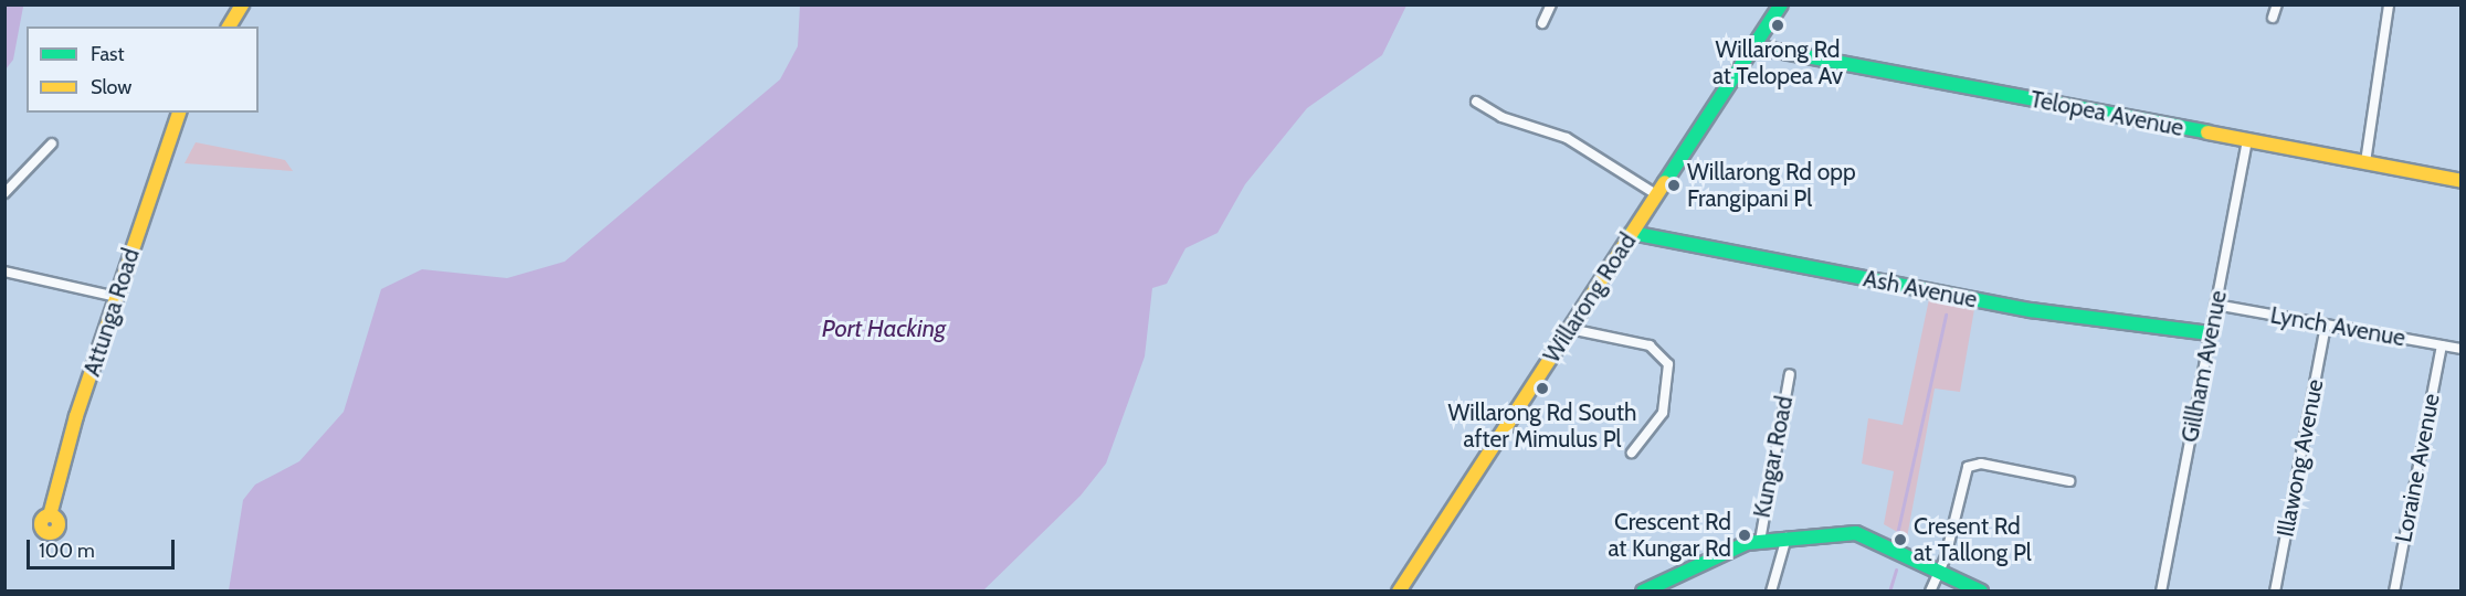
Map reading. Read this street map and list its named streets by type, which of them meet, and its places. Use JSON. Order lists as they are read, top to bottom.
{
  "streets": {
    "street": [
      "Telopea Avenue",
      "Ash Avenue",
      "Willarong Road",
      "Attunga Road",
      "Lynch Avenue",
      "Gillham Avenue",
      "Kungar Road",
      "Illawong Avenue",
      "Loraine Avenue"
    ]
  },
  "crossings": [
    ["Telopea Avenue", "Willarong Road"],
    ["Telopea Avenue", "Gillham Avenue"],
    ["Ash Avenue", "Willarong Road"],
    ["Ash Avenue", "Gillham Avenue"],
    ["Lynch Avenue", "Gillham Avenue"],
    ["Lynch Avenue", "Illawong Avenue"],
    ["Lynch Avenue", "Loraine Avenue"]
  ],
  "water": ["Port Hacking"],
  "places": [
    "Willarong Rd at Telopea Av",
    "Willarong Rd opp Frangipani Pl",
    "Willarong Rd South after Mimulus Pl",
    "Crescent Rd at Kungar Rd",
    "Cresent Rd at Tallong Pl"
  ],
  "legend": ["Fast", "Slow"],
  "scale_bar": "100 m"
}
